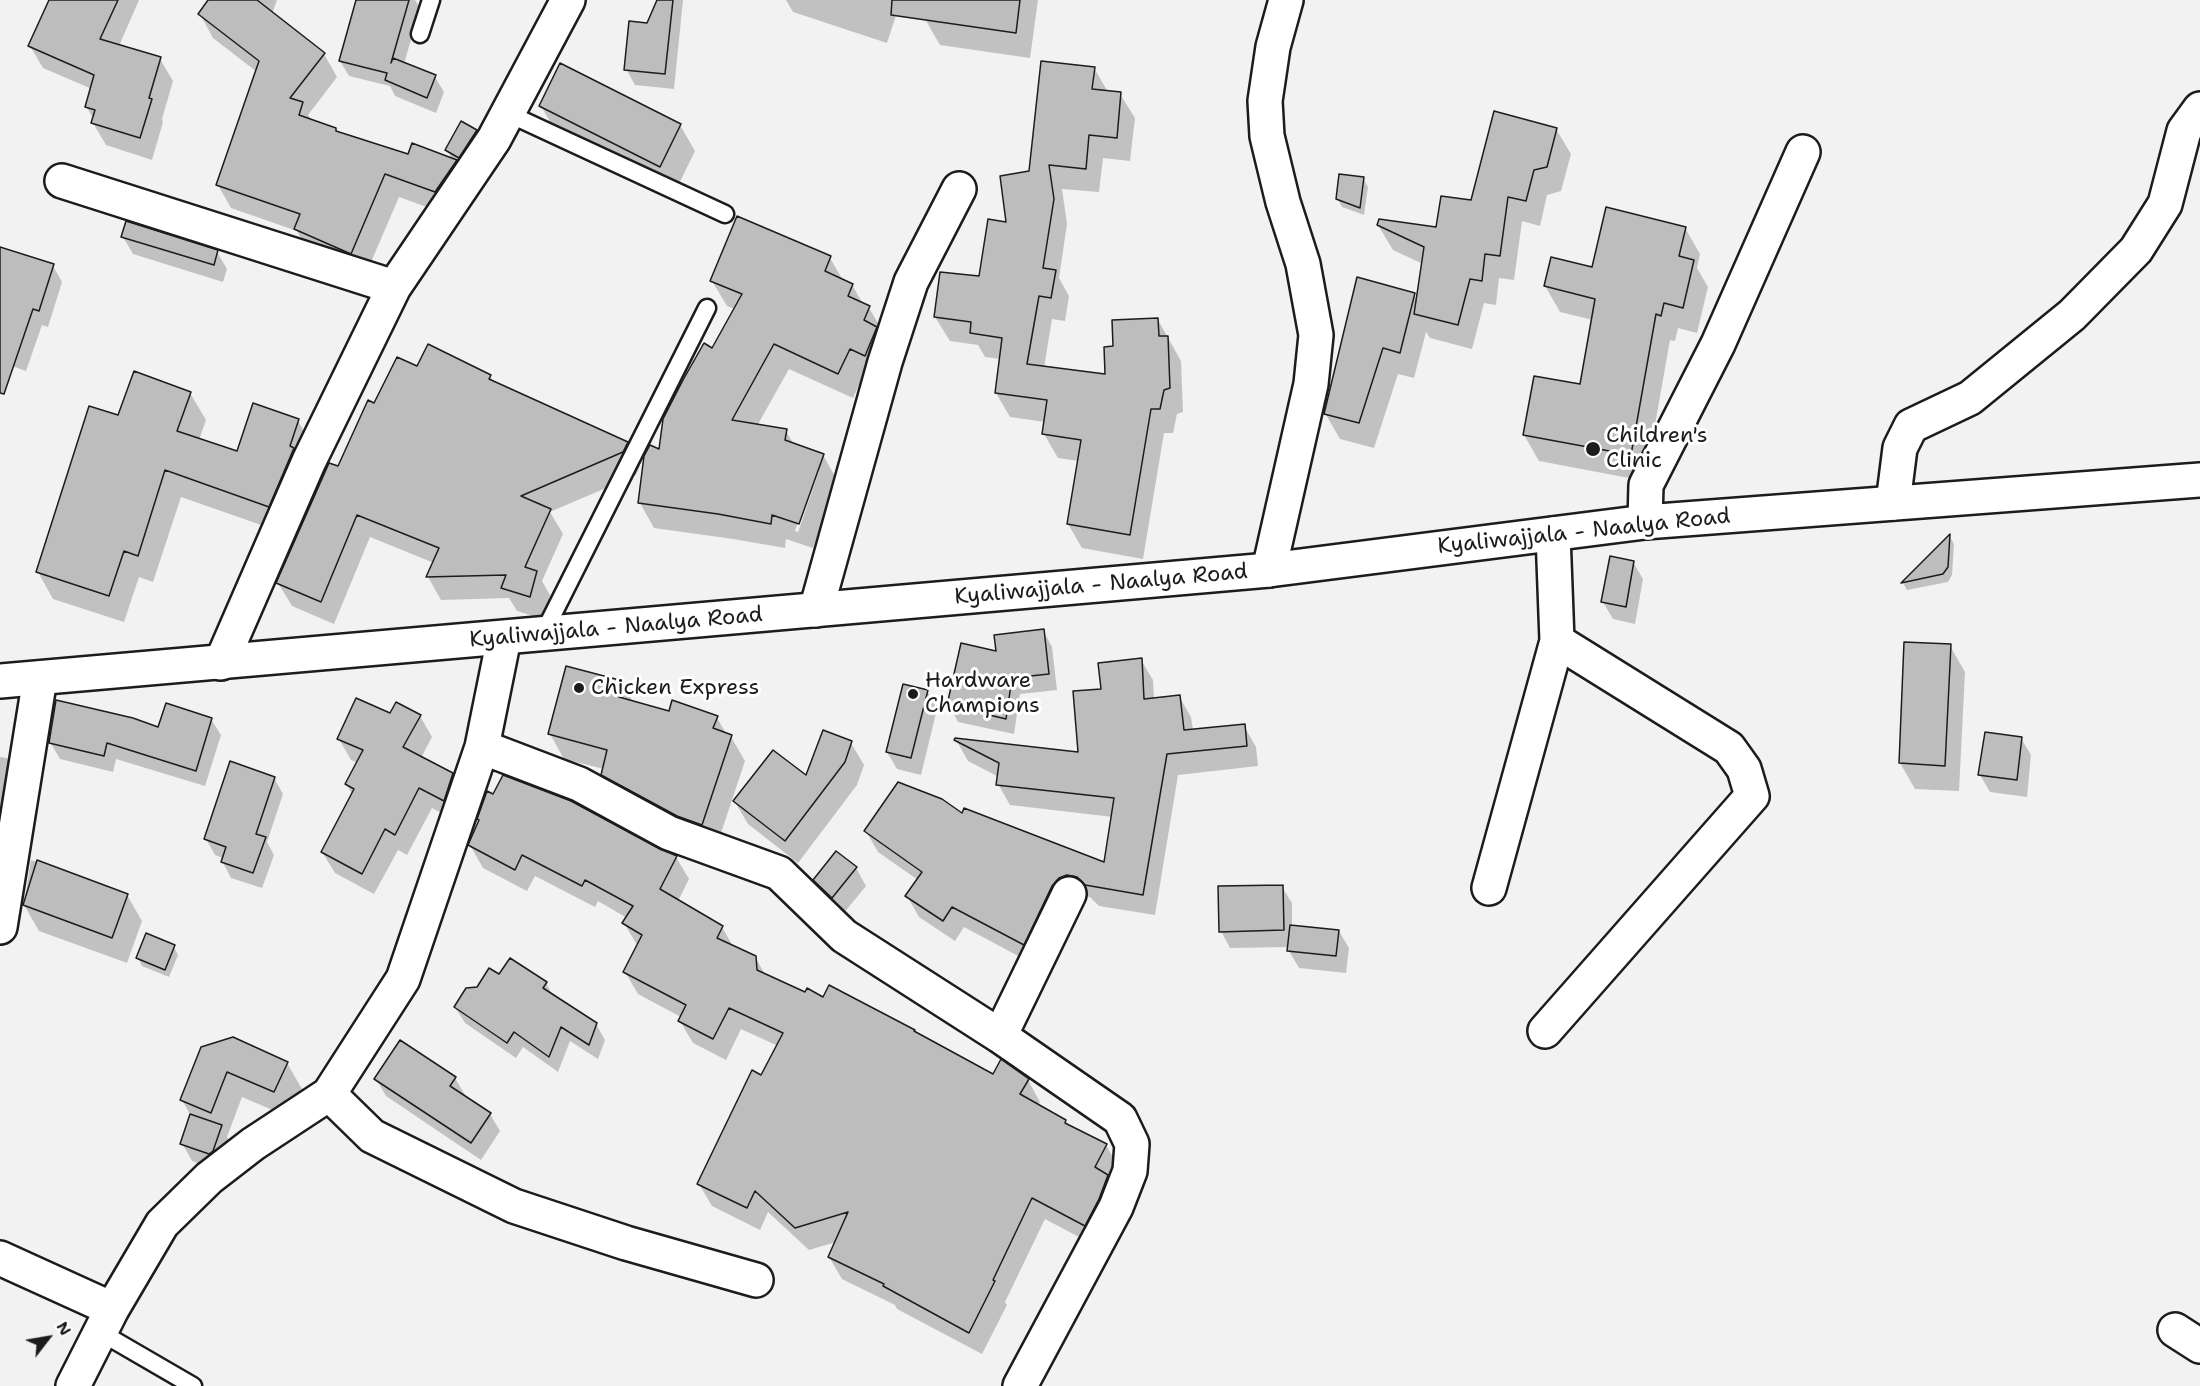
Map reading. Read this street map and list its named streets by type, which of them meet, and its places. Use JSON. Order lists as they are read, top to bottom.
{
  "streets": {
    "street": ["Kyaliwajjala - Naalya Road"]
  },
  "places": ["Children's Clinic", "Chicken Express", "Hardware Champions"],
  "north": "top right"
}
